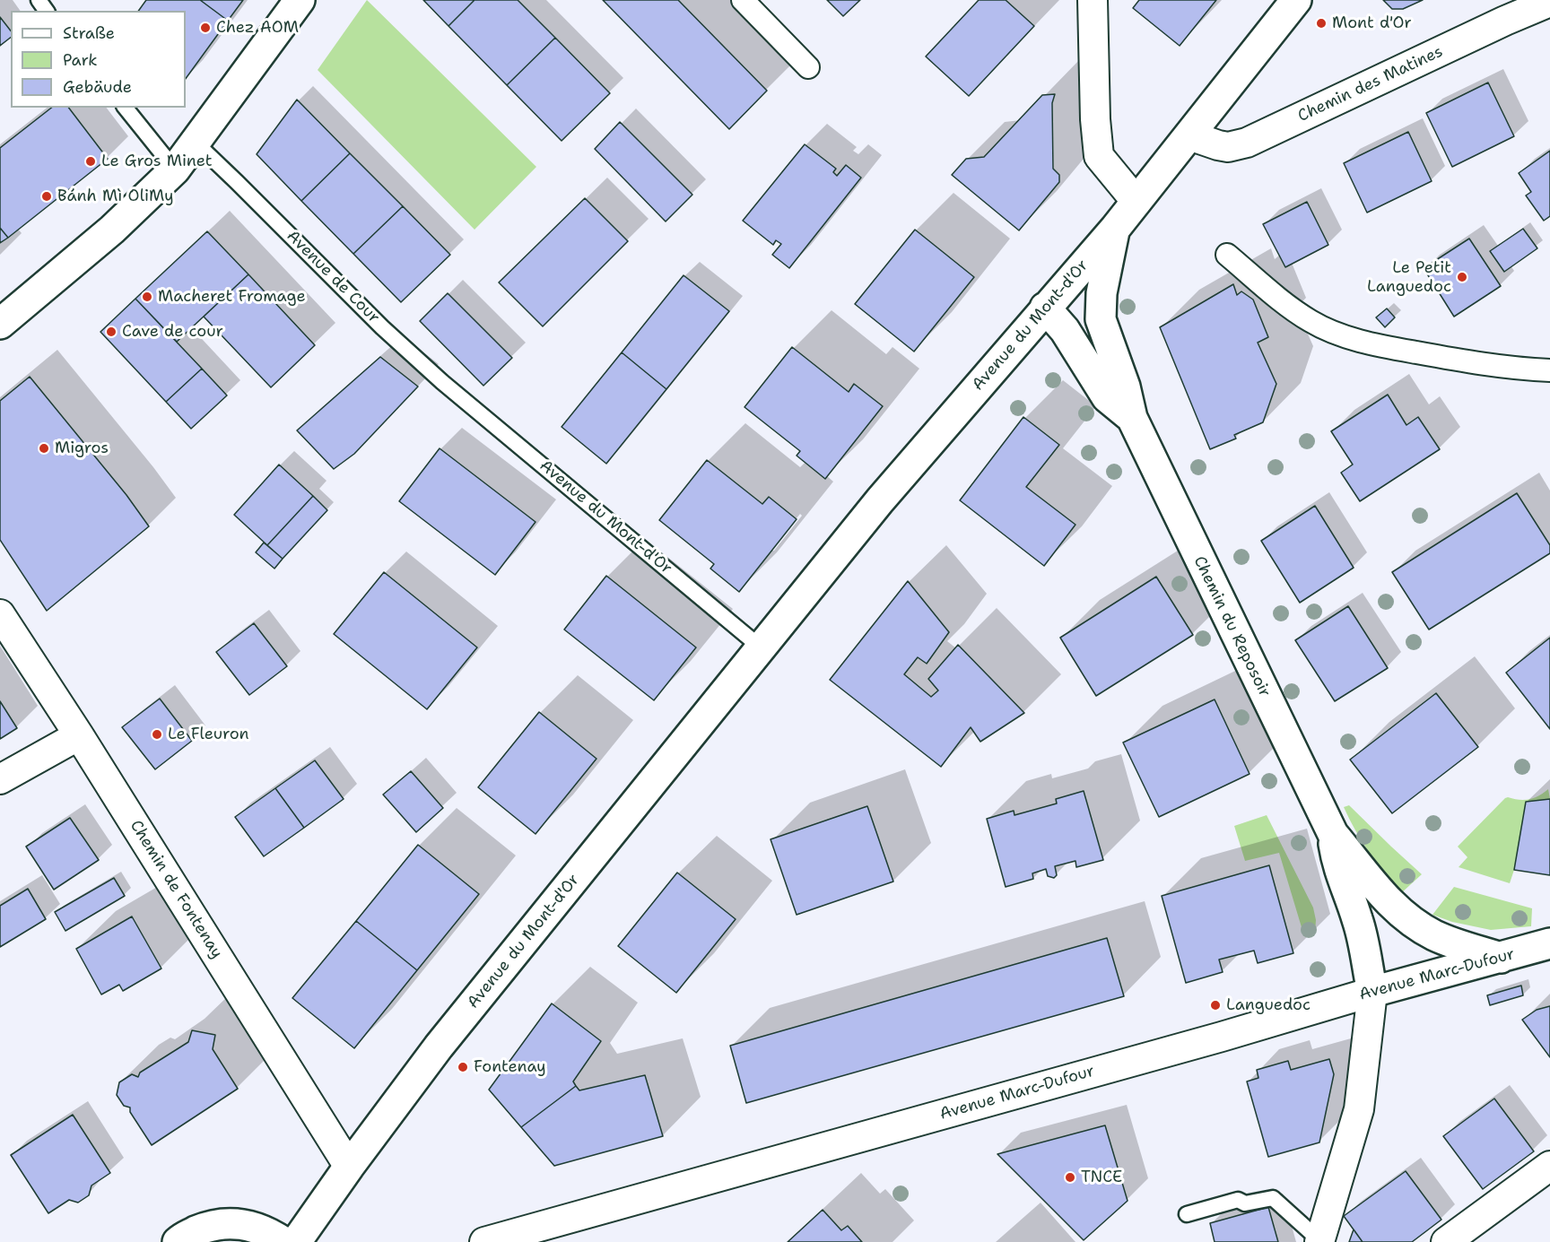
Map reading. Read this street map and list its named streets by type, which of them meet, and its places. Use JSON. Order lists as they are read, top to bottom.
{
  "streets": {
    "street": [
      "Chemin des Matines",
      "Avenue du Mont-d'Or",
      "Chemin du Reposoir",
      "Chemin de Fontenay",
      "Avenue Marc-Dufour"
    ],
    "lane": ["Avenue de Cour"]
  },
  "crossings": [
    ["Chemin des Matines", "Avenue du Mont-d'Or"],
    ["Avenue de Cour", "Avenue du Mont-d'Or"],
    ["Avenue du Mont-d'Or", "Chemin du Reposoir"],
    ["Avenue du Mont-d'Or", "Chemin de Fontenay"],
    ["Chemin du Reposoir", "Avenue Marc-Dufour"]
  ],
  "places": [
    "Mont d'Or",
    "Chez AOM",
    "Le Gros Minet",
    "Bánh Mì OliMy",
    "Le Petit Languedoc",
    "Macheret Fromage",
    "Cave de cour",
    "Migros",
    "Le Fleuron",
    "Languedoc",
    "Fontenay",
    "TNCE"
  ],
  "legend": ["Straße", "Park", "Gebäude"]
}
